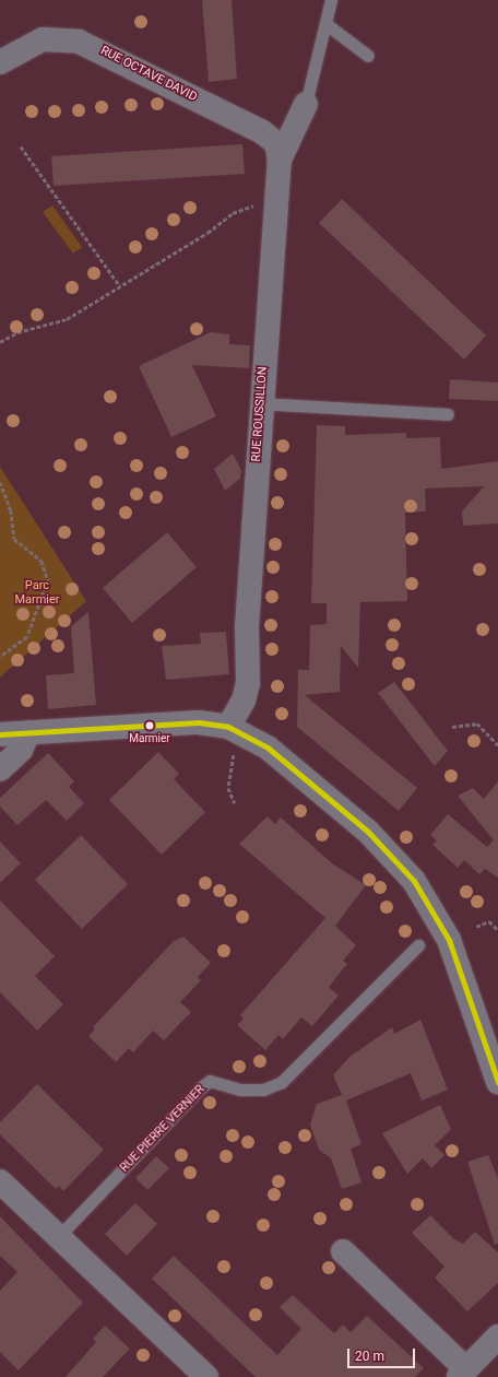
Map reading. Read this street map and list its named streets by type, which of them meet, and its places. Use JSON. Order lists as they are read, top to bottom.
{
  "streets": {
    "street": ["RUE OCTAVE DAVID", "RUE ROUSSILLON"],
    "lane": ["RUE PIERRE VERNIER"]
  },
  "crossings": [
    ["RUE OCTAVE DAVID", "RUE ROUSSILLON"]
  ],
  "parks": ["Parc Marmier"],
  "places": ["Marmier"],
  "scale_bar": "20 m"
}
